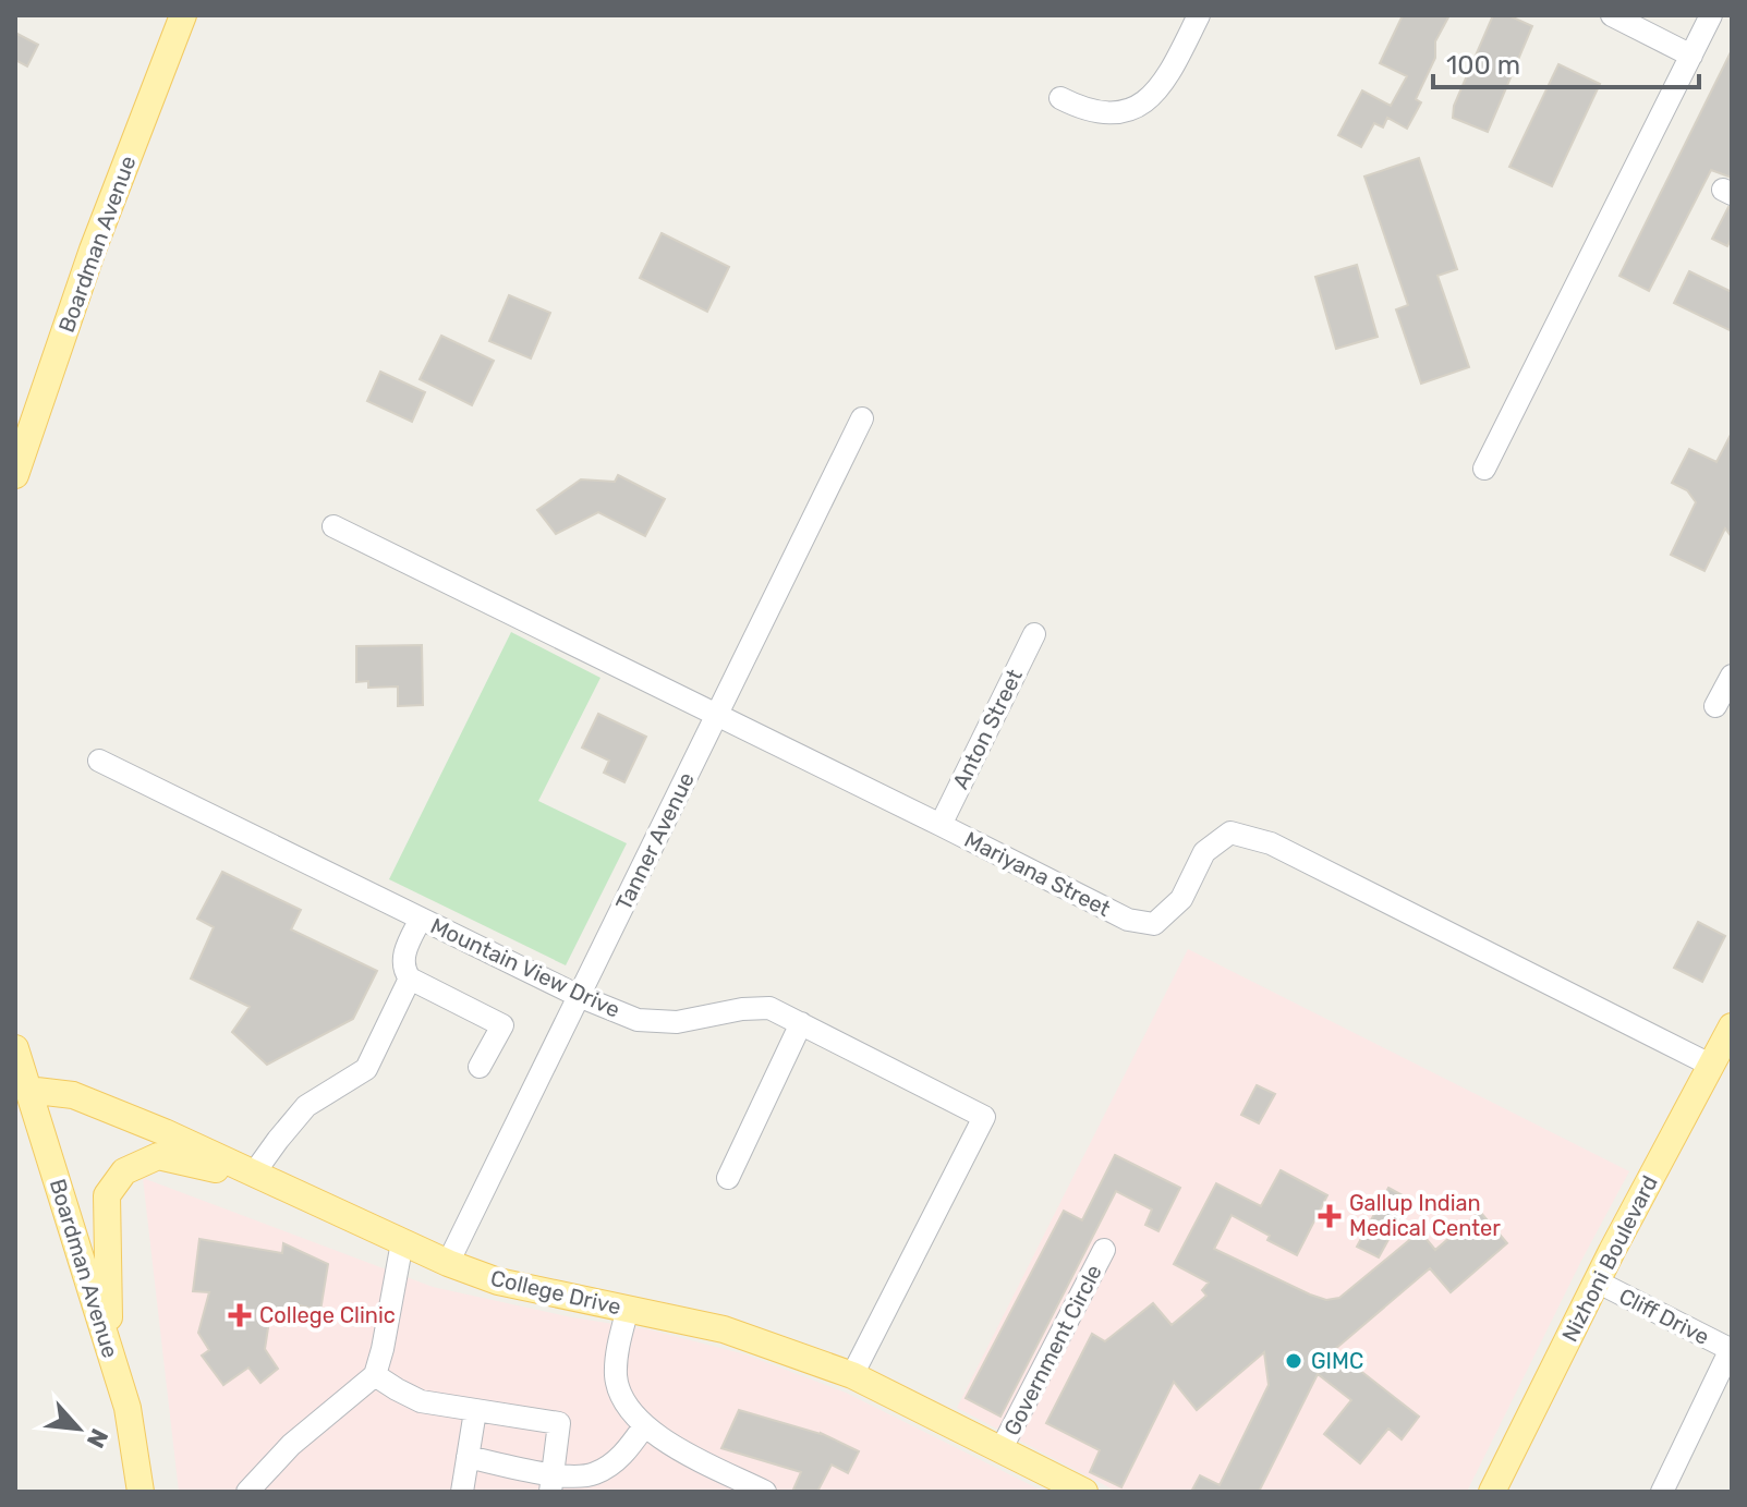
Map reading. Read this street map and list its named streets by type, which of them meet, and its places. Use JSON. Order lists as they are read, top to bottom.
{
  "streets": {
    "main road": ["Boardman Avenue", "Nizhoni Boulevard", "College Drive"],
    "street": [
      "Anton Street",
      "Tanner Avenue",
      "Mariyana Street",
      "Mountain View Drive",
      "Cliff Drive",
      "Government Circle"
    ]
  },
  "crossings": [
    ["Boardman Avenue", "College Drive"],
    ["Anton Street", "Mariyana Street"],
    ["Tanner Avenue", "Mariyana Street"],
    ["Tanner Avenue", "Mountain View Drive"],
    ["Tanner Avenue", "College Drive"],
    ["Mariyana Street", "Nizhoni Boulevard"],
    ["Mountain View Drive", "College Drive"],
    ["Nizhoni Boulevard", "Cliff Drive"],
    ["College Drive", "Government Circle"]
  ],
  "places": {
    "health": ["Gallup Indian Medical Center", "College Clinic"],
    "other": ["GIMC"]
  },
  "scale_bar": "100 m",
  "north": "bottom right"
}
